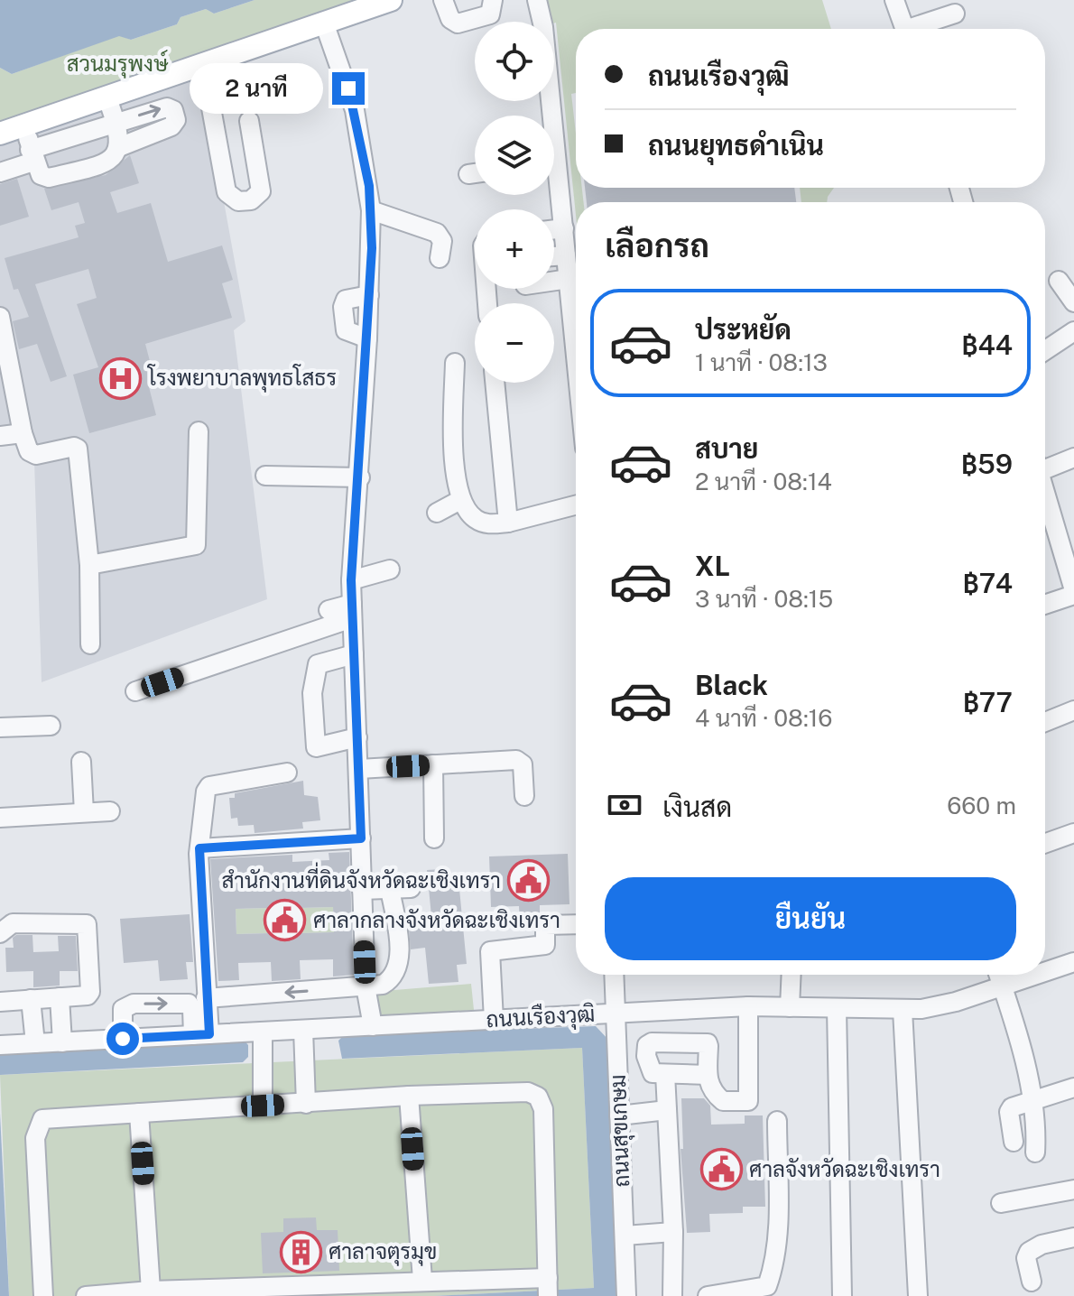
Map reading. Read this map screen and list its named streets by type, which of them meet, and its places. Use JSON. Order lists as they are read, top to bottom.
{
  "streets": {
    "street": ["ถนนเรืองวุฒิ", "ถนนสุขเกษม"]
  },
  "crossings": [
    ["ถนนเรืองวุฒิ", "ถนนสุขเกษม"]
  ],
  "parks": ["สวนมรุพงษ์"],
  "places": {
    "hospital": ["โรงพยาบาลพุทธโสธร"],
    "public building": ["สำนักงานที่ดินจังหวัดฉะเชิงเทรา", "ศาลากลางจังหวัดฉะเชิงเทรา", "ศาลจังหวัดฉะเชิงเทรา"],
    "building": ["ศาลาจตุรมุข"]
  },
  "page": {
    "map_buttons": ["+", "−"],
    "banner": ["ถนนเรืองวุฒิ", "ถนนยุทธดำเนิน"],
    "bubble": "2 นาที",
    "heading": "เลือกรถ",
    "list": [
      {
        "name": "ประหยัด",
        "note": "1 นาที · 08:13",
        "value": "฿44"
      },
      {
        "name": "สบาย",
        "note": "2 นาที · 08:14",
        "value": "฿59"
      },
      {
        "name": "XL",
        "note": "3 นาที · 08:15",
        "value": "฿74"
      },
      {
        "name": "Black",
        "note": "4 นาที · 08:16",
        "value": "฿77"
      }
    ],
    "pay": ["เงินสด", "660 m"],
    "buttons": "ยืนยัน"
  }
}
